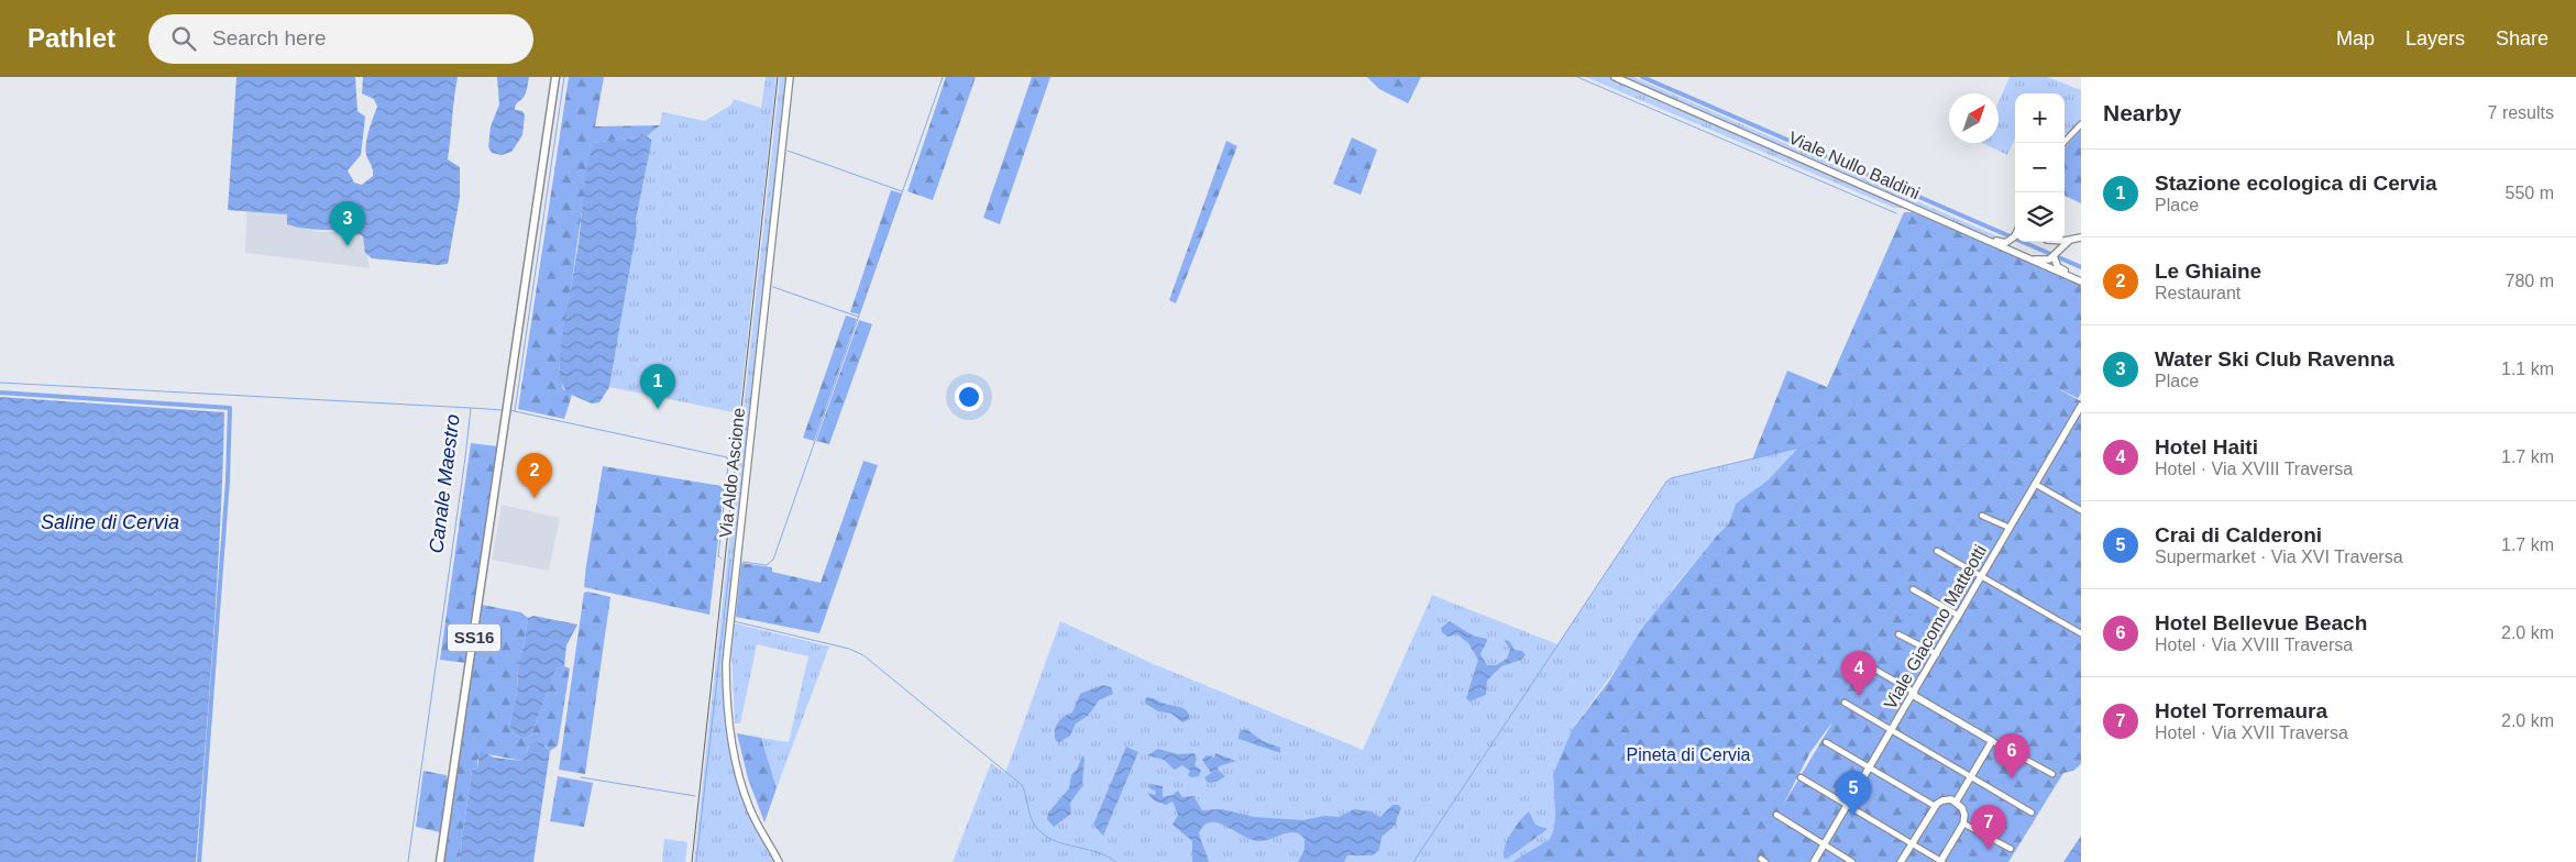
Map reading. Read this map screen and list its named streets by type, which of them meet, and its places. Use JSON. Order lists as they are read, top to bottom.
{
  "streets": {
    "main road": ["SS16"],
    "street": ["Viale Nullo Baldini", "Via Aldo Ascione", "Viale Giacomo Matteotti"]
  },
  "water": ["Canale Maestro", "Saline di Cervia"],
  "parks": ["Pineta di Cervia"],
  "north": "top right",
  "page": {
    "header": "Pathlet",
    "search": "Search here",
    "nav": ["Map", "Layers", "Share"],
    "heading": ["Nearby", "7 results"],
    "map_buttons": ["+", "−"],
    "list": [
      {
        "mark": "1",
        "name": "Stazione ecologica di Cervia",
        "note": "Place",
        "value": "550 m"
      },
      {
        "mark": "2",
        "name": "Le Ghiaine",
        "note": "Restaurant",
        "value": "780 m"
      },
      {
        "mark": "3",
        "name": "Water Ski Club Ravenna",
        "note": "Place",
        "value": "1.1 km"
      },
      {
        "mark": "4",
        "name": "Hotel Haiti",
        "note": "Hotel · Via XVIII Traversa",
        "value": "1.7 km"
      },
      {
        "mark": "5",
        "name": "Crai di Calderoni",
        "note": "Supermarket · Via XVI Traversa",
        "value": "1.7 km"
      },
      {
        "mark": "6",
        "name": "Hotel Bellevue Beach",
        "note": "Hotel · Via XVIII Traversa",
        "value": "2.0 km"
      },
      {
        "mark": "7",
        "name": "Hotel Torremaura",
        "note": "Hotel · Via XVII Traversa",
        "value": "2.0 km"
      }
    ],
    "pins": [
      "3",
      "1",
      "2",
      "4",
      "6",
      "5",
      "7"
    ]
  }
}
